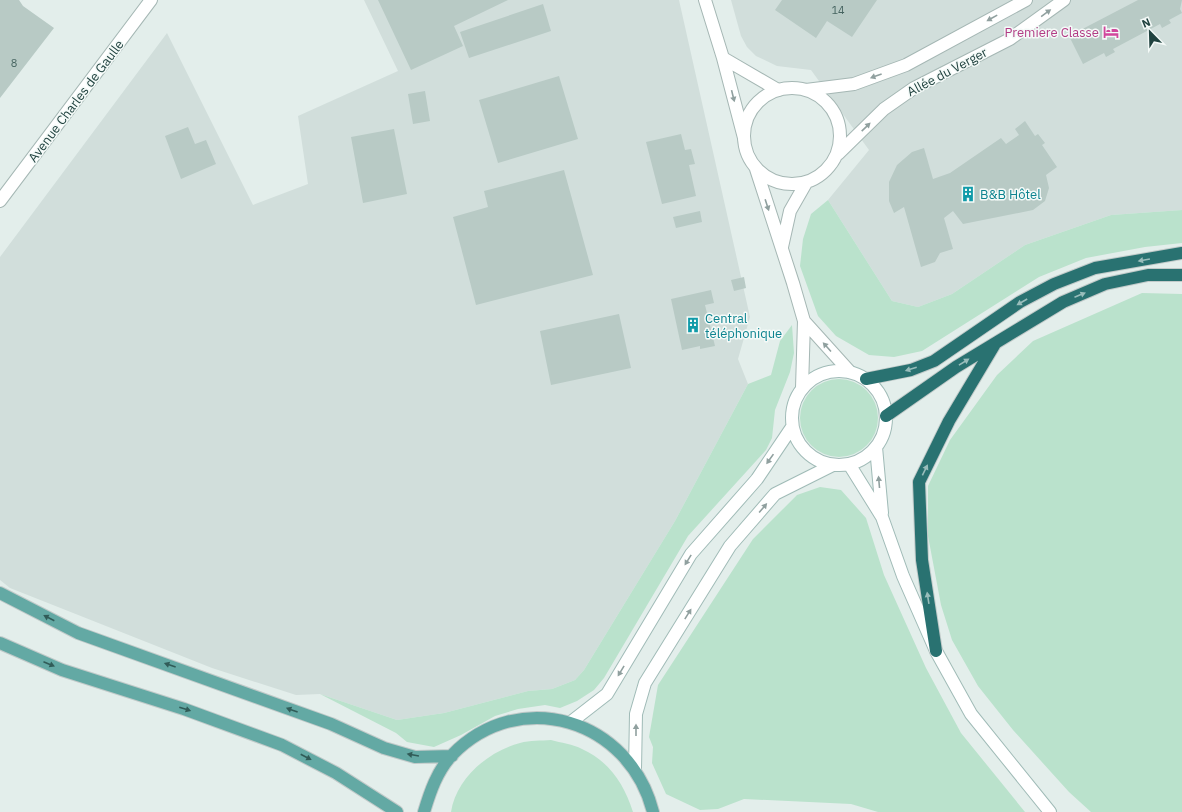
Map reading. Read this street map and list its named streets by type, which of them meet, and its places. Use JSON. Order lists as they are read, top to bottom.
{
  "streets": {
    "street": ["Allée du Verger", "Avenue Charles de Gaulle"]
  },
  "places": {
    "hotel": ["Premiere Classe"],
    "building": ["B&B Hôtel", "Central téléphonique"]
  },
  "house_numbers": ["14", "8"],
  "north": "top left"
}
